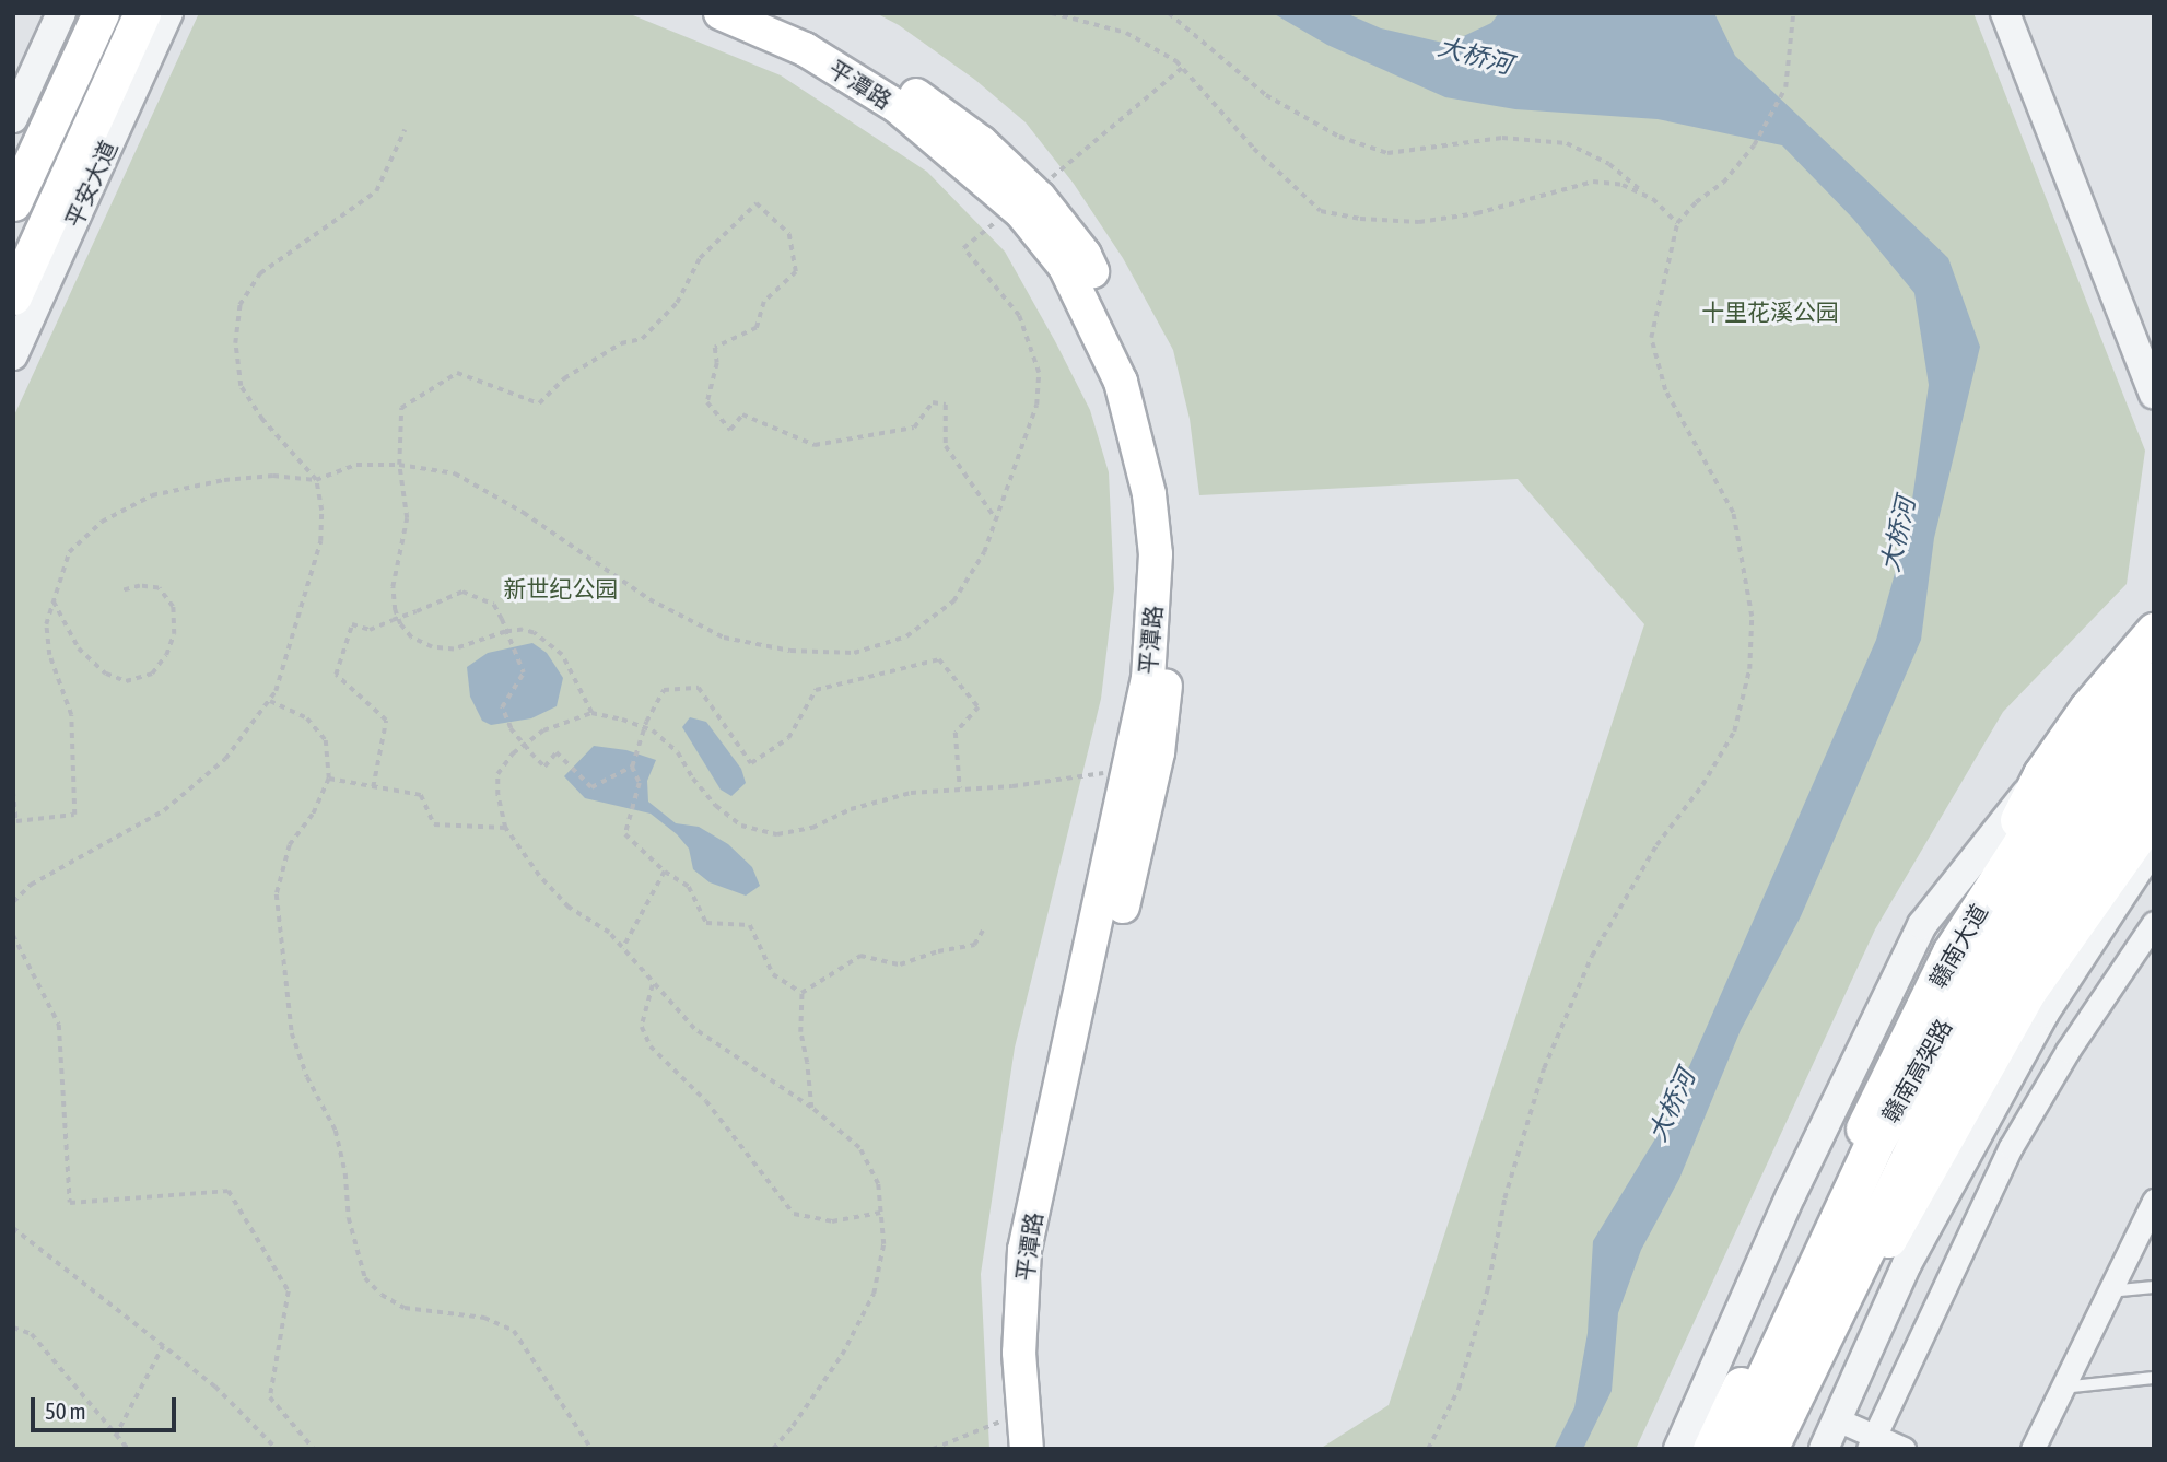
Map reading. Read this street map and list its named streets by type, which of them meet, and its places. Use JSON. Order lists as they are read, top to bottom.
{
  "streets": {
    "highway": ["赣南高架路"],
    "main road": ["平潭路", "平安大道", "赣南大道"]
  },
  "water": ["大桥河"],
  "parks": ["十里花溪公园", "新世纪公园"],
  "scale_bar": "50 m"
}
